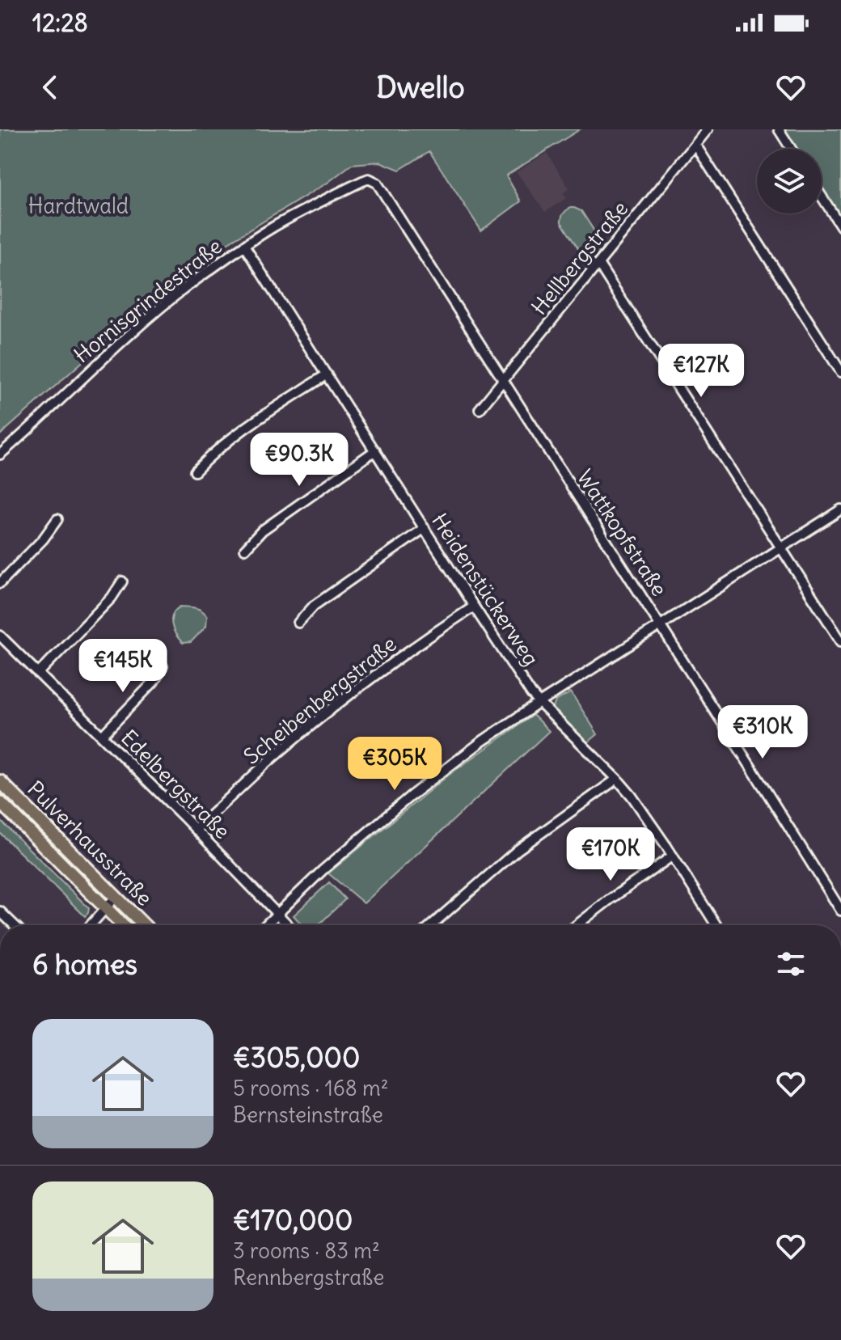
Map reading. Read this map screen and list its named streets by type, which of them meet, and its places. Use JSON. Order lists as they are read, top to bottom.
{
  "streets": {
    "main road": ["Pulverhausstraße"],
    "street": [
      "Hellbergstraße",
      "Hornisgrindestraße",
      "Wattkopfstraße",
      "Heidenstückerweg",
      "Scheibenbergstraße",
      "Edelbergstraße"
    ]
  },
  "crossings": [
    ["Hellbergstraße", "Wattkopfstraße"],
    ["Hornisgrindestraße", "Wattkopfstraße"],
    ["Hornisgrindestraße", "Heidenstückerweg"],
    ["Heidenstückerweg", "Scheibenbergstraße"],
    ["Scheibenbergstraße", "Edelbergstraße"]
  ],
  "parks": ["Hardtwald"],
  "page": {
    "status": "12:28",
    "header": "Dwello",
    "price": [
      "€127K",
      "€90.3K",
      "€145K",
      "€310K",
      "€305K",
      "€170K"
    ],
    "heading": "6 homes",
    "list": [
      {
        "name": "€305,000",
        "note": "5 rooms · 168 m² · Bernsteinstraße"
      },
      {
        "name": "€170,000",
        "note": "3 rooms · 83 m² · Rennbergstraße"
      }
    ]
  }
}
